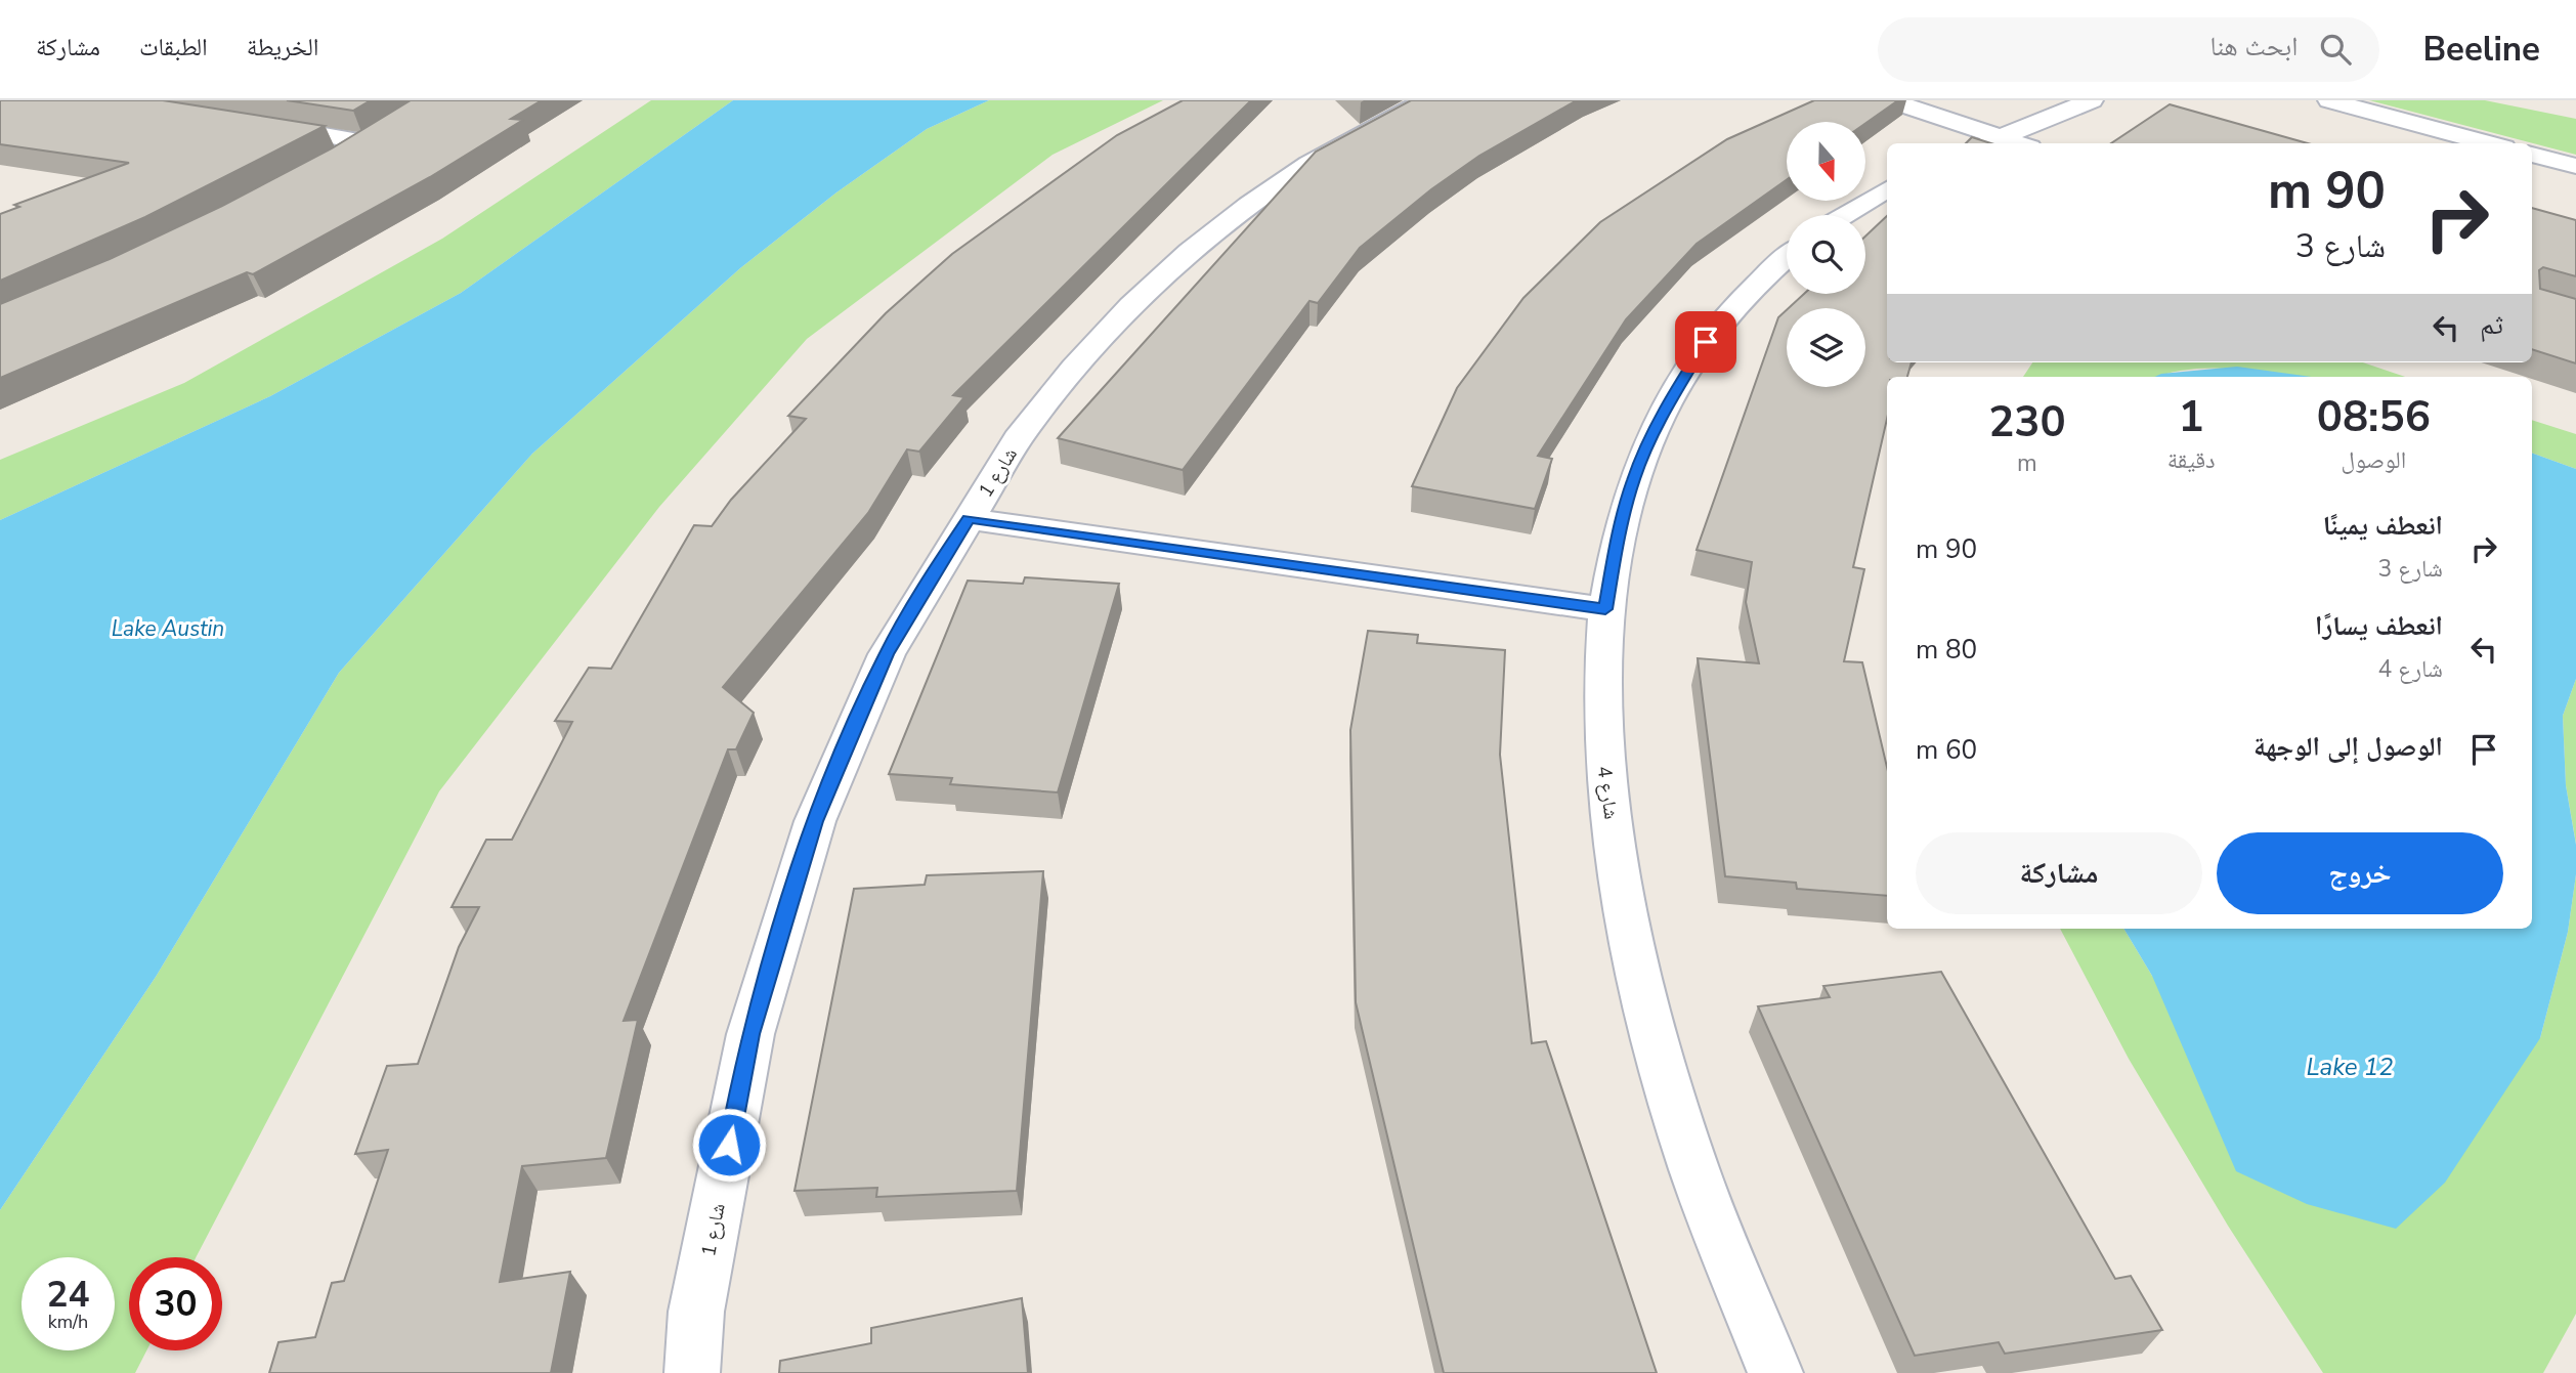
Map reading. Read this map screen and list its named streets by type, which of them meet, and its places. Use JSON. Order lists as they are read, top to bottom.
{
  "streets": {
    "street": ["شارع 1", "شارع 4"]
  },
  "water": ["Lake Austin", "Lake 12"],
  "north": "bottom",
  "page": {
    "header": "Beeline",
    "search": "ابحث هنا",
    "nav": ["الخريطة", "الطبقات", "مشاركة"],
    "turn": ["90 m", "شارع 3"],
    "then": "ثم",
    "eta": [
      "08:56",
      "الوصول",
      "1",
      "دقيقة",
      "230",
      "m"
    ],
    "list": [
      {
        "name": "انعطف يمينًا",
        "note": "شارع 3",
        "value": "90 m"
      },
      {
        "name": "انعطف يسارًا",
        "note": "شارع 4",
        "value": "80 m"
      },
      {
        "name": "الوصول إلى الوجهة",
        "value": "60 m"
      }
    ],
    "buttons": ["خروج", "مشاركة"],
    "speed": "24 km/h",
    "limit": "30"
  }
}
